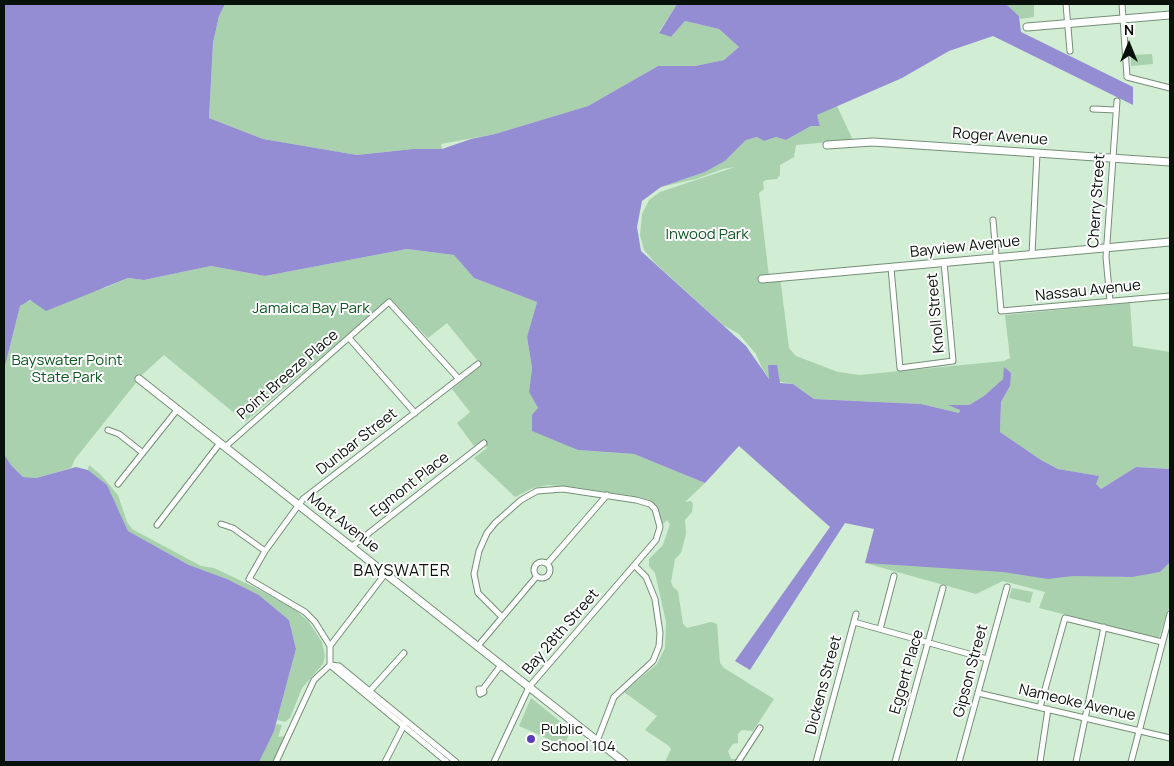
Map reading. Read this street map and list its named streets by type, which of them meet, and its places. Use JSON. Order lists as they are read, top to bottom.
{
  "streets": {
    "street": [
      "Roger Avenue",
      "Cherry Street",
      "Bayview Avenue",
      "Nassau Avenue",
      "Knoll Street",
      "Point Breeze Place",
      "Dunbar Street",
      "Egmont Place",
      "Mott Avenue",
      "Bay 28th Street",
      "Gipson Street",
      "Eggert Place",
      "Dickens Street",
      "Nameoke Avenue"
    ]
  },
  "crossings": [
    ["Roger Avenue", "Cherry Street"],
    ["Cherry Street", "Bayview Avenue"],
    ["Cherry Street", "Nassau Avenue"],
    ["Bayview Avenue", "Nassau Avenue"],
    ["Bayview Avenue", "Knoll Street"],
    ["Point Breeze Place", "Dunbar Street"],
    ["Point Breeze Place", "Mott Avenue"],
    ["Dunbar Street", "Mott Avenue"],
    ["Egmont Place", "Mott Avenue"],
    ["Mott Avenue", "Bay 28th Street"],
    ["Gipson Street", "Nameoke Avenue"]
  ],
  "districts": ["BAYSWATER"],
  "parks": ["Inwood Park", "Jamaica Bay Park", "Bayswater Point State Park"],
  "places": ["Public School 104"],
  "north": "top"
}
